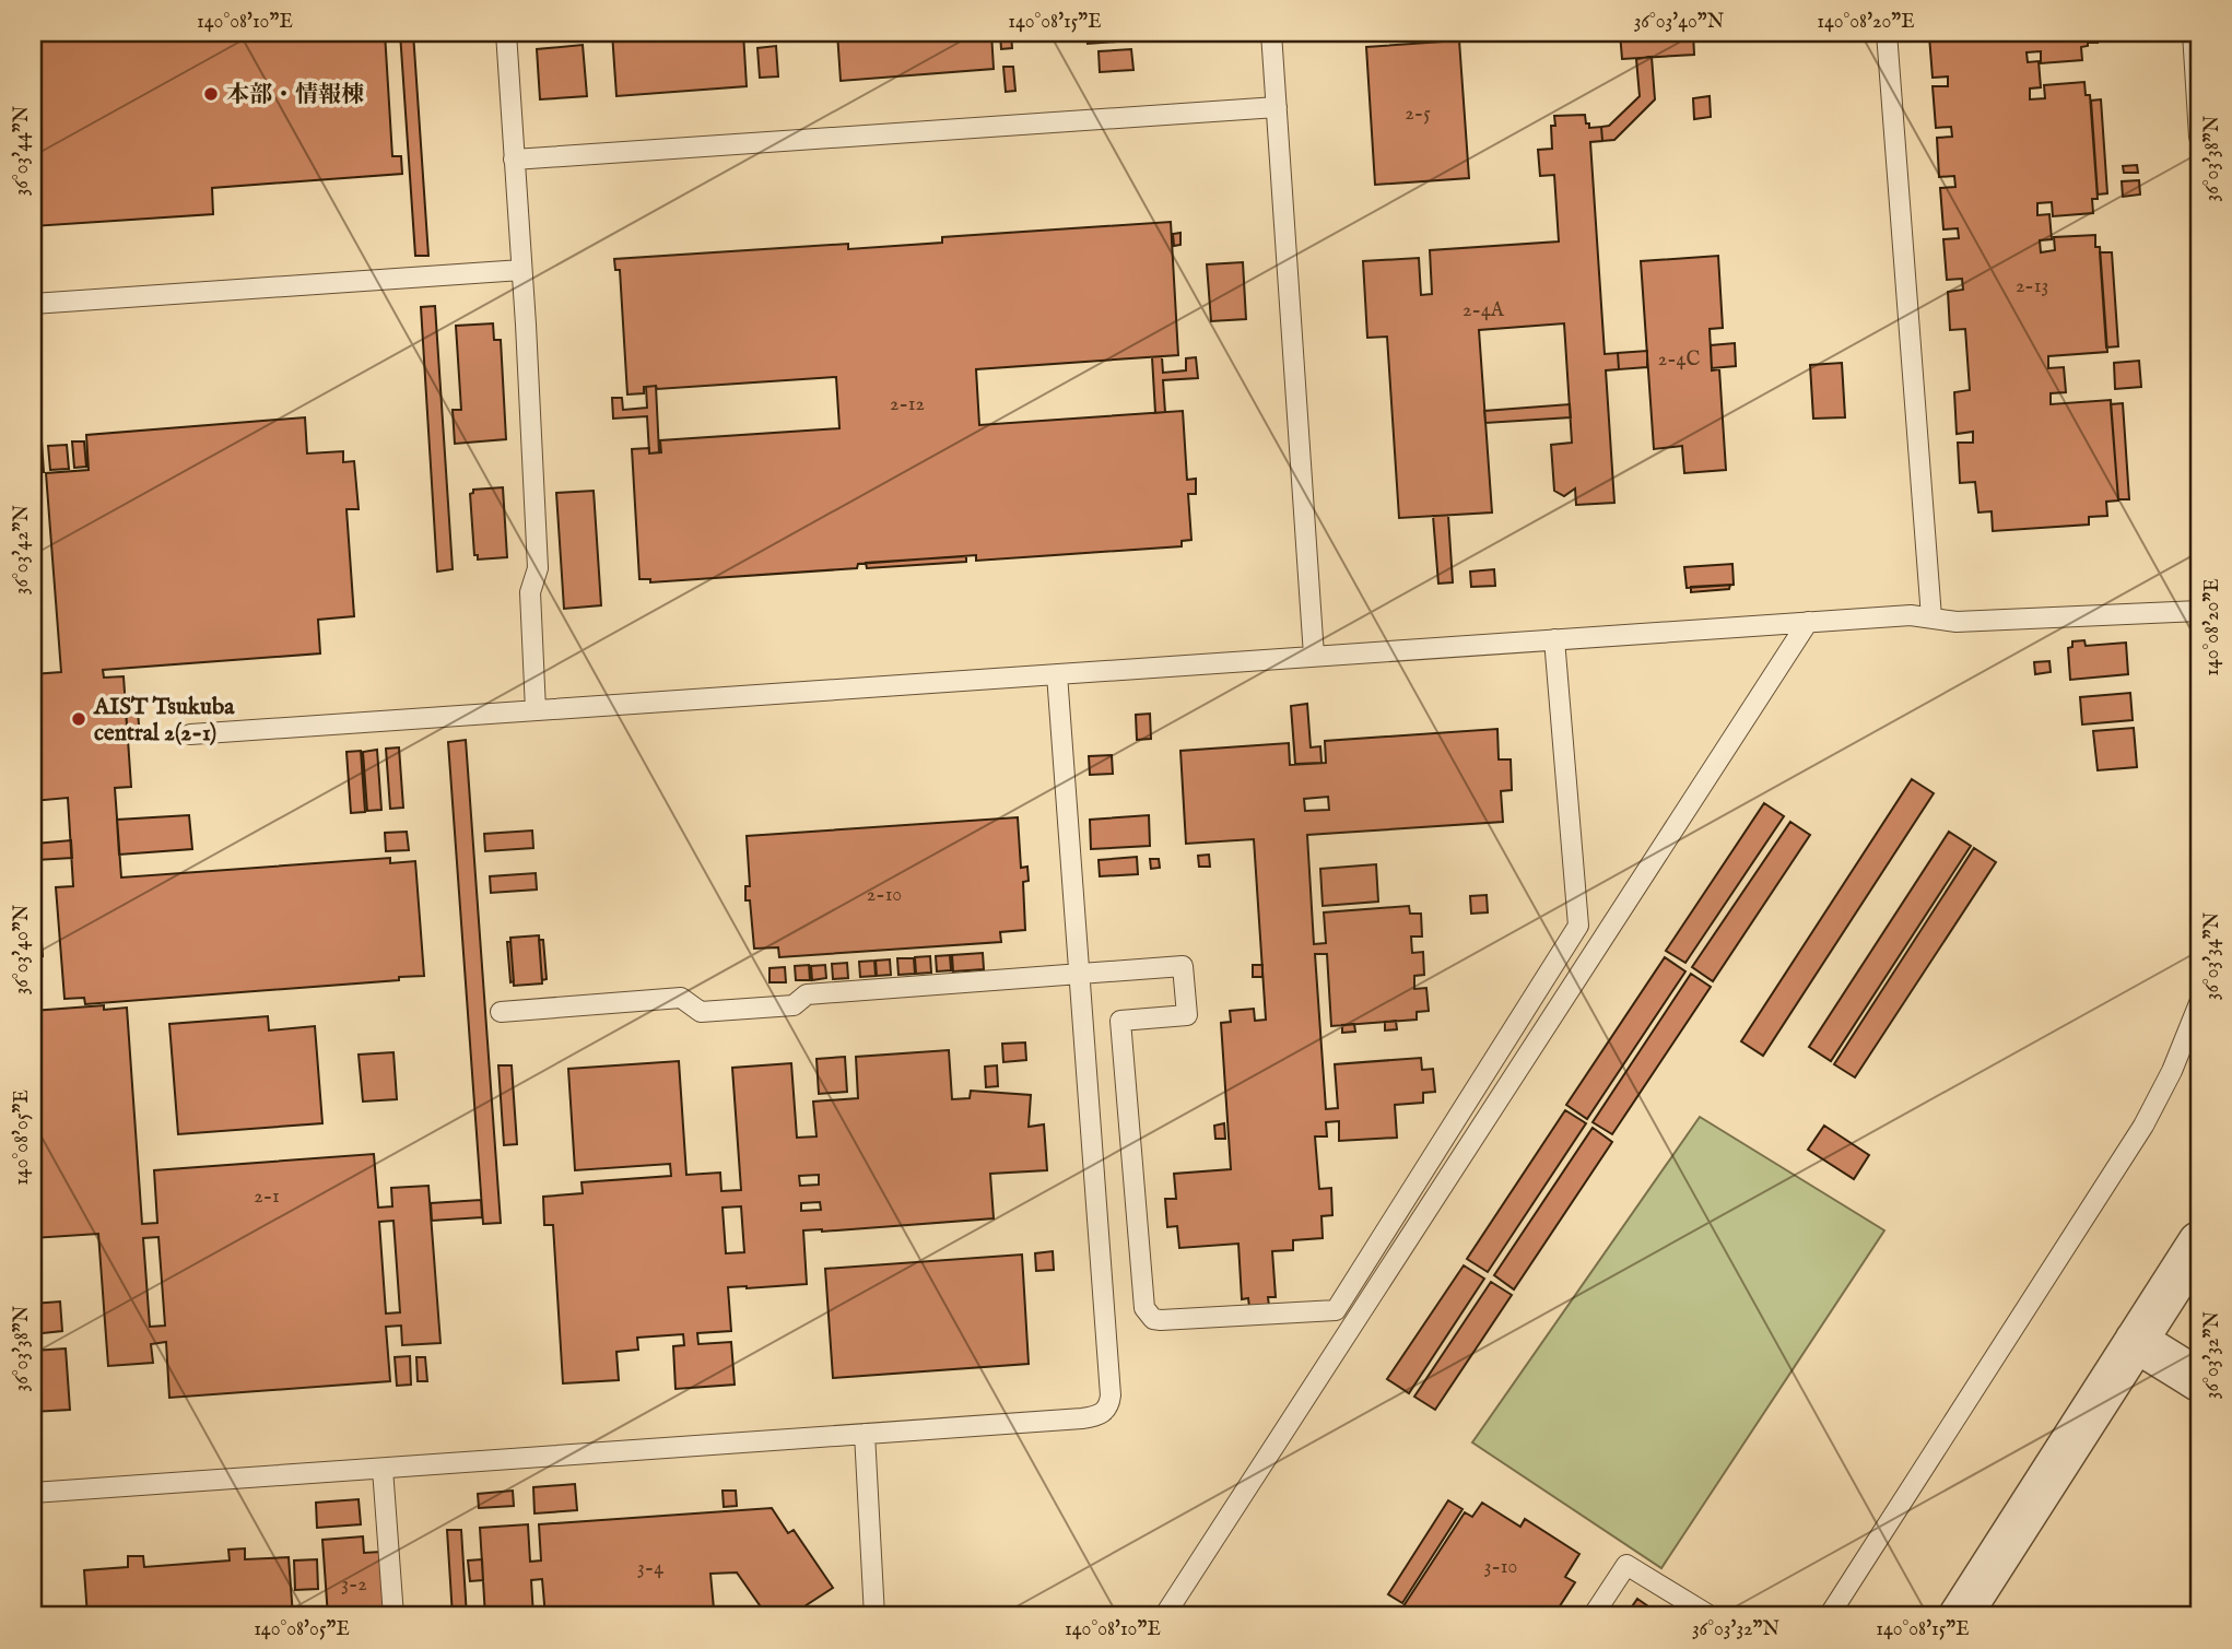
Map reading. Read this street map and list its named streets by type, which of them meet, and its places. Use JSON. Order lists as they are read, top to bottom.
{
  "places": ["本部・情報棟", "AIST Tsukuba central 2(2-1)"],
  "house_numbers": [
    "2-5",
    "2-13",
    "2-4A",
    "2-4C",
    "2-12",
    "2-10",
    "2-1",
    "3-10",
    "3-4",
    "3-2"
  ],
  "coordinates": [
    "140°08'10\"E",
    "140°08'15\"E",
    "36°03'40\"N",
    "140°08'20\"E",
    "36°03'44\"N",
    "36°03'38\"N",
    "36°03'42\"N",
    "36°03'34\"N",
    "140°08'05\"E",
    "36°03'32\"N"
  ]
}
